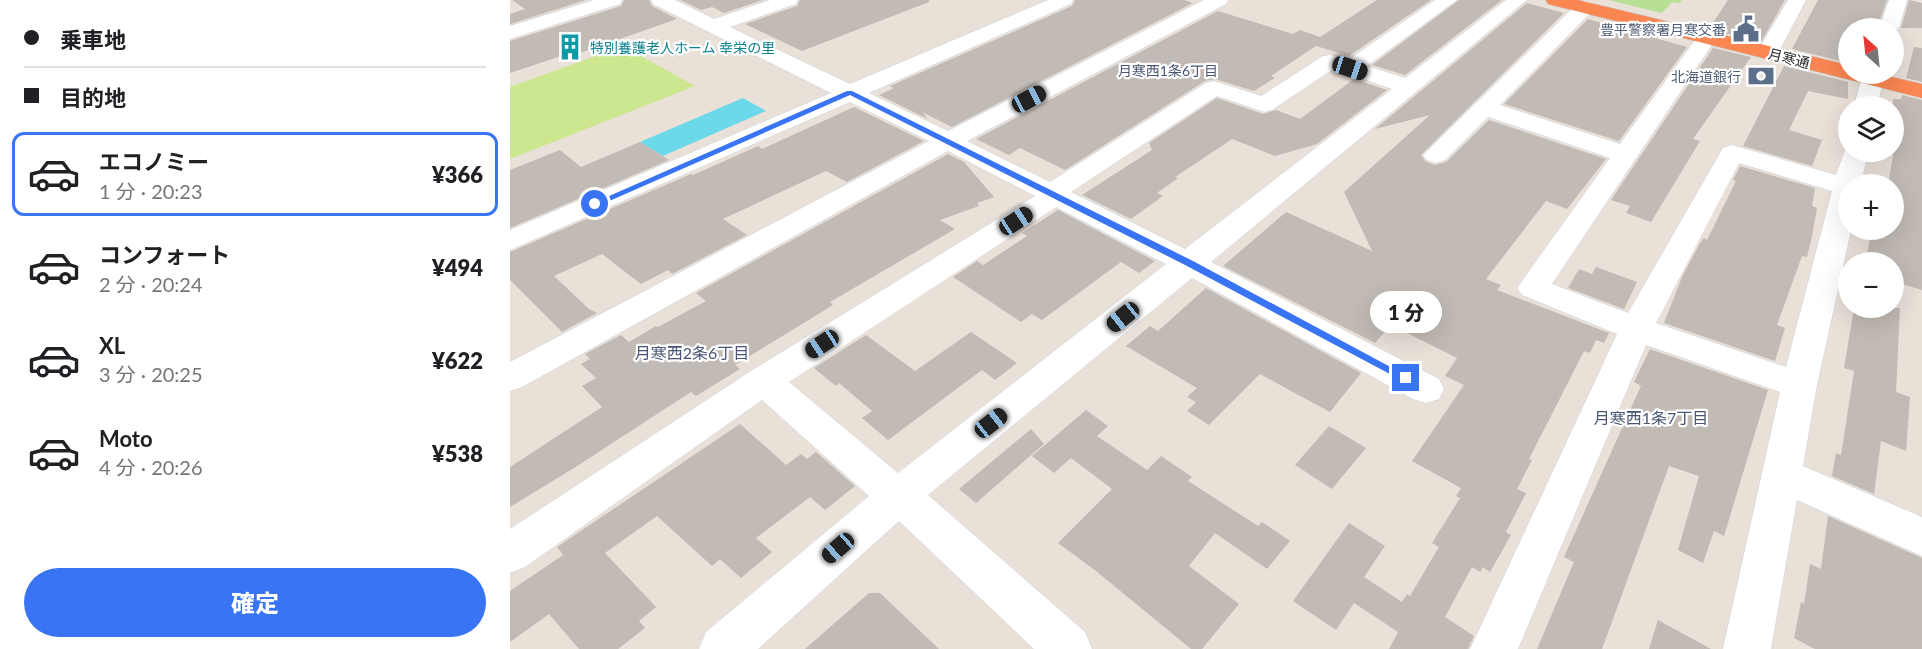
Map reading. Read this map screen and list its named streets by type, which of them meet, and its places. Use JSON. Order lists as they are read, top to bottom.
{
  "streets": {
    "highway": ["月寒通"]
  },
  "districts": ["月寒西1条6丁目", "月寒西2条6丁目", "月寒西1条7丁目"],
  "places": {
    "public building": ["豊平警察署月寒交番"],
    "building": ["特別養護老人ホーム 幸栄の里"],
    "bank": ["北海道銀行"]
  },
  "north": "top left",
  "page": {
    "banner": ["乗車地", "目的地"],
    "map_buttons": ["+", "−"],
    "list": [
      {
        "name": "エコノミー",
        "note": "1 分 · 20:23",
        "value": "¥366"
      },
      {
        "name": "コンフォート",
        "note": "2 分 · 20:24",
        "value": "¥494"
      },
      {
        "name": "XL",
        "note": "3 分 · 20:25",
        "value": "¥622"
      },
      {
        "name": "Moto",
        "note": "4 分 · 20:26",
        "value": "¥538"
      }
    ],
    "bubble": "1 分",
    "buttons": "確定"
  }
}
